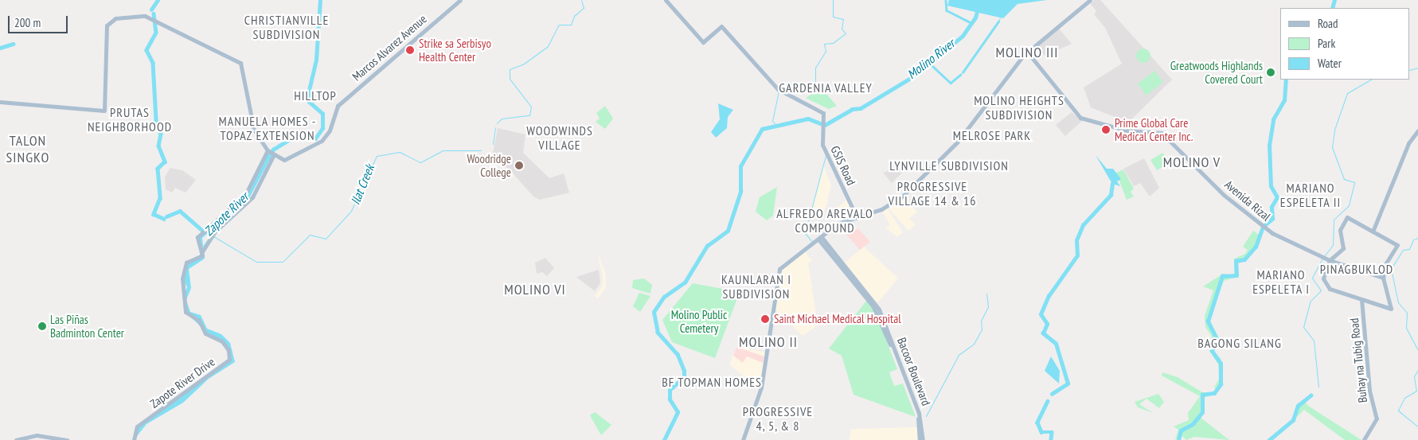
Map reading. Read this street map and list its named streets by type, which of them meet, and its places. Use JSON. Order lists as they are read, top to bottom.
{
  "streets": {
    "main road": [
      "Marcos Alvarez Avenue",
      "GSIS Road",
      "Avenida Rizal",
      "Buhay na Tubig Road",
      "Bacoor Boulevard",
      "Zapote River Drive"
    ]
  },
  "crossings": [
    ["Marcos Alvarez Avenue", "Zapote River Drive"]
  ],
  "districts": [
    "CHRISTIANVILLE SUBDIVISION",
    "MOLINO III",
    "GARDENIA VALLEY",
    "HILLTOP",
    "MOLINO HEIGHTS SUBDIVISION",
    "PRUTAS NEIGHBORHOOD",
    "MANUELA HOMES - TOPAZ EXTENSION",
    "WOODWINDS VILLAGE",
    "MELROSE PARK",
    "TALON SINGKO",
    "MOLINO V",
    "LYNVILLE SUBDIVISION",
    "PROGRESSIVE VILLAGE 14 & 16",
    "MARIANO ESPELETA II",
    "ALFREDO AREVALO COMPOUND",
    "PINAGBUKLOD",
    "MARIANO ESPELETA I",
    "KAUNLARAN I SUBDIVISION",
    "MOLINO VI",
    "MOLINO II",
    "BAGONG SILANG",
    "BF TOPMAN HOMES",
    "PROGRESSIVE 4, 5, & 8"
  ],
  "water": ["Molino River", "Ilat Creek", "Zapote River"],
  "parks": ["Molino Public Cemetery"],
  "places": [
    "Strike sa Serbisyo Health Center",
    "Greatwoods Highlands Covered Court",
    "Prime Global Care Medical Center Inc.",
    "Woodridge College",
    "Saint Michael Medical Hospital",
    "Las Piñas Badminton Center"
  ],
  "legend": ["Road", "Park", "Water"],
  "scale_bar": "200 m"
}
